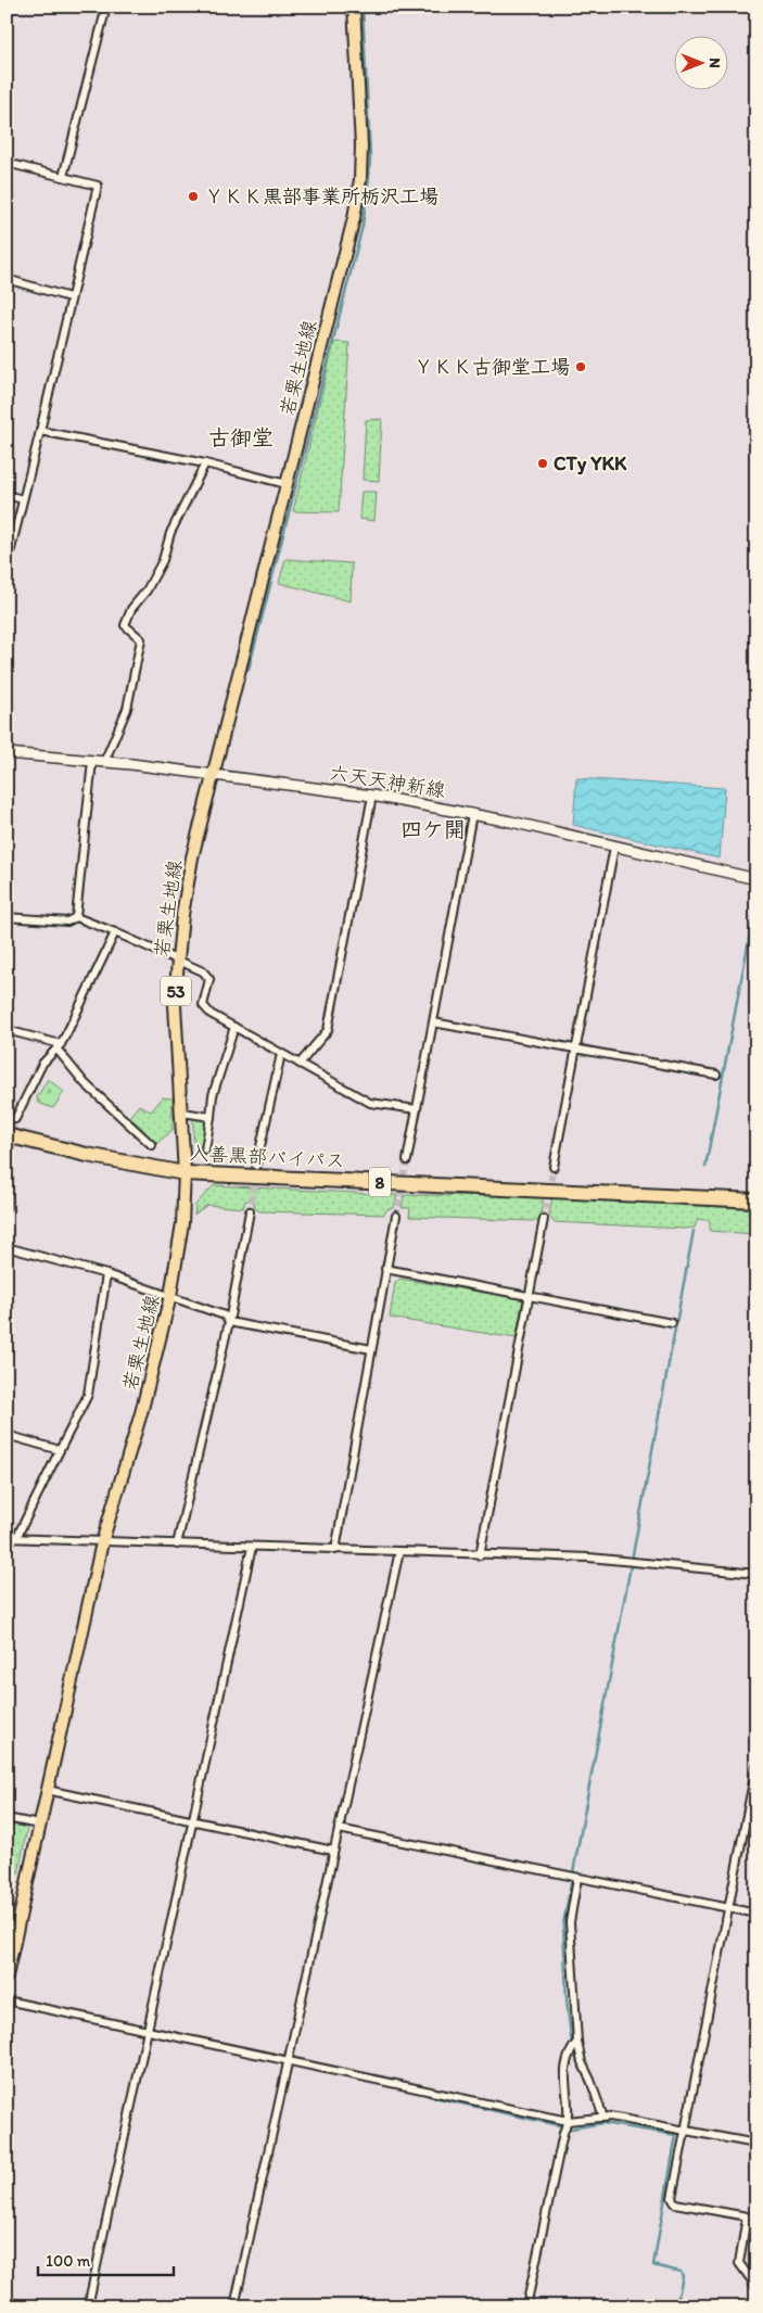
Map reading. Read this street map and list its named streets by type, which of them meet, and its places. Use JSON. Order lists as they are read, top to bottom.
{
  "streets": {
    "highway": ["入善黒部バイパス", "8"],
    "main road": ["若栗生地線", "六天天神新線", "53"]
  },
  "crossings": [
    ["若栗生地線", "六天天神新線"],
    ["若栗生地線", "入善黒部バイパス"]
  ],
  "districts": ["古御堂", "四ケ開"],
  "places": ["ＹＫＫ黒部事業所栃沢工場", "ＹＫＫ古御堂工場", "CTy YKK"],
  "scale_bar": "100 m",
  "north": "right"
}
